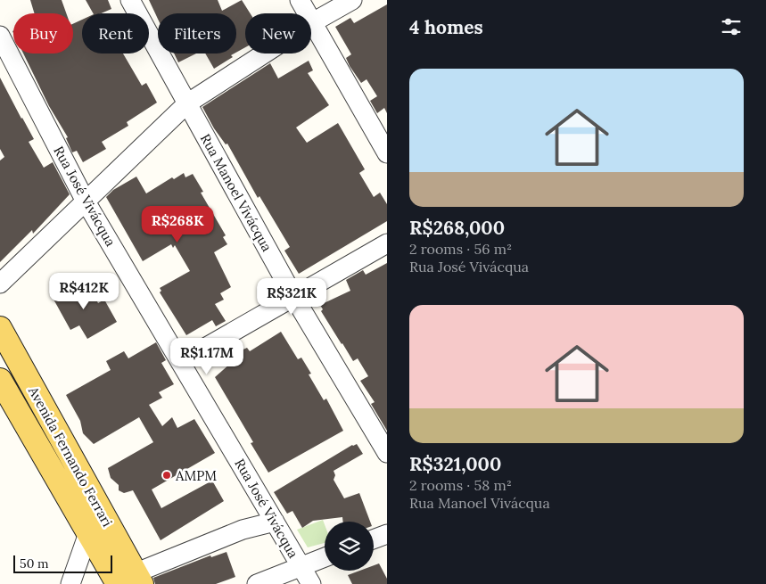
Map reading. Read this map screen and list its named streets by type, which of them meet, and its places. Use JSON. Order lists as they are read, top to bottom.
{
  "streets": {
    "main road": ["Avenida Fernando Ferrari"],
    "street": ["Rua Manoel Vivácqua", "Rua José Vivácqua"]
  },
  "places": ["AMPM"],
  "scale_bar": "50 m",
  "page": {
    "heading": "4 homes",
    "chip": [
      "Buy",
      "Rent",
      "Filters",
      "New"
    ],
    "list": [
      {
        "name": "R$268,000",
        "note": "2 rooms · 56 m² · Rua José Vivácqua"
      },
      {
        "name": "R$321,000",
        "note": "2 rooms · 58 m² · Rua Manoel Vivácqua"
      }
    ],
    "price": [
      "R$268K",
      "R$412K",
      "R$321K",
      "R$1.17M"
    ],
    "scale": "50 m"
  }
}
